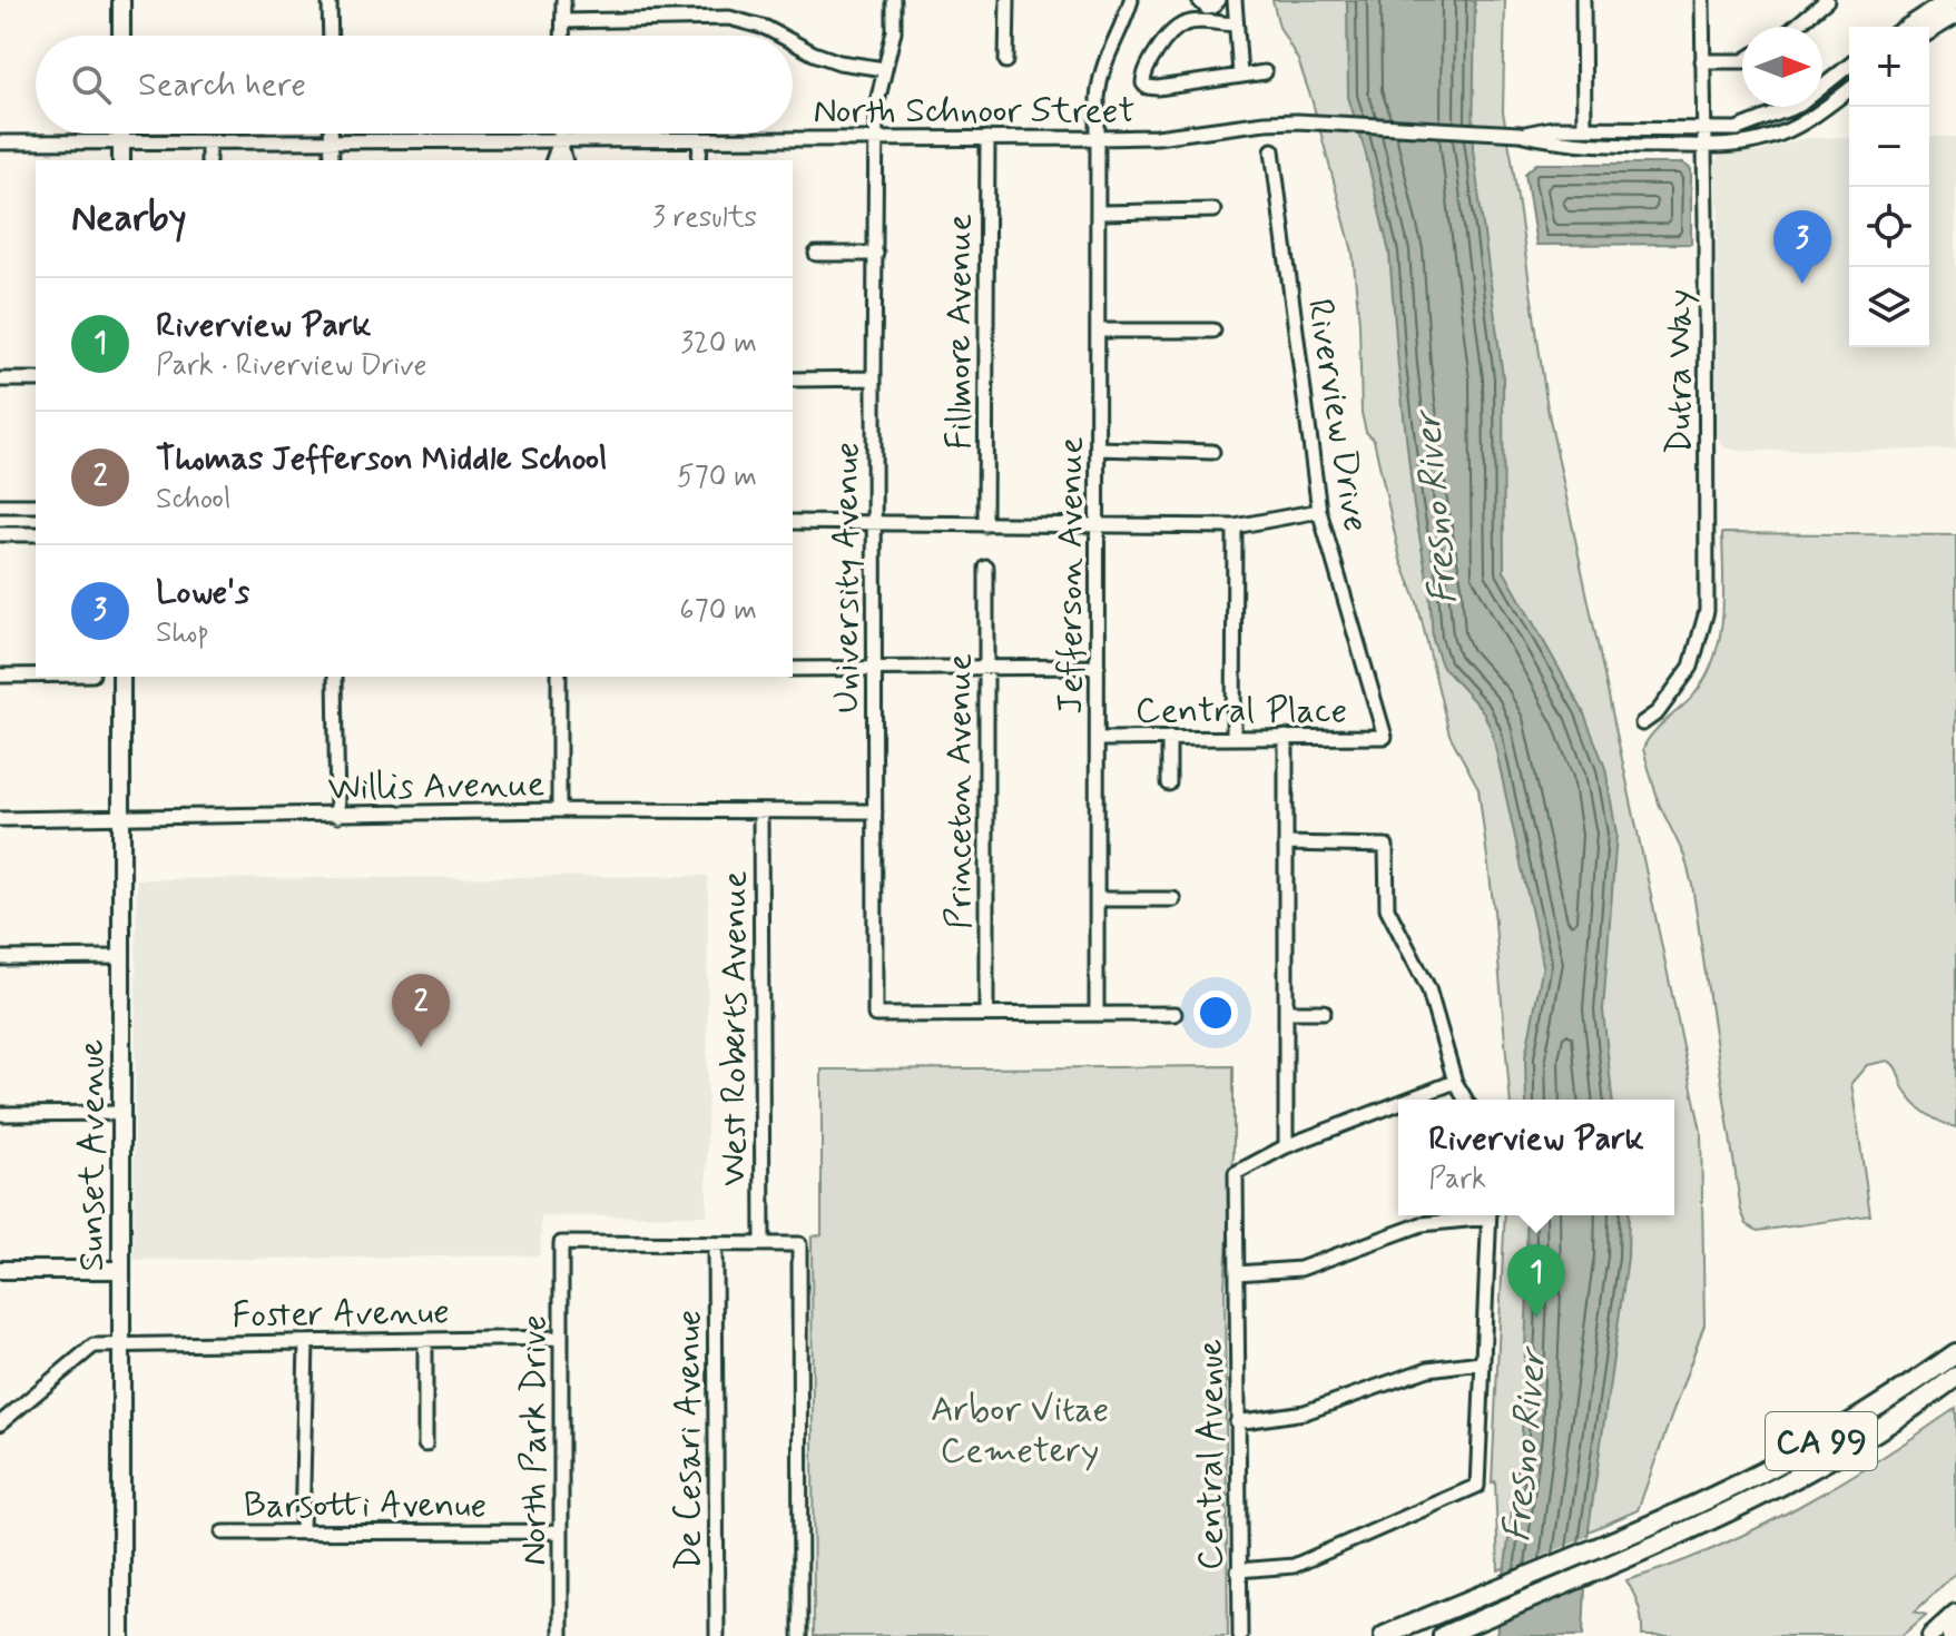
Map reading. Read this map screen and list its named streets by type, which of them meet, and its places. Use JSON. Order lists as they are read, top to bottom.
{
  "streets": {
    "highway": ["CA 99"],
    "main road": ["Sunset Avenue"],
    "street": [
      "North Schnoor Street",
      "Fillmore Avenue",
      "Dutra Way",
      "Riverview Drive",
      "Jefferson Avenue",
      "University Avenue",
      "Central Place",
      "Willis Avenue",
      "Princeton Avenue",
      "West Roberts Avenue",
      "Foster Avenue",
      "North Park Drive",
      "De Cesari Avenue",
      "Central Avenue",
      "Barsotti Avenue"
    ]
  },
  "crossings": [
    ["North Schnoor Street", "Fillmore Avenue"],
    ["North Schnoor Street", "Dutra Way"],
    ["North Schnoor Street", "Jefferson Avenue"],
    ["North Schnoor Street", "University Avenue"],
    ["Riverview Drive", "Central Place"],
    ["Jefferson Avenue", "Central Place"],
    ["University Avenue", "Willis Avenue"],
    ["University Avenue", "Princeton Avenue"],
    ["Willis Avenue", "West Roberts Avenue"],
    ["Willis Avenue", "Sunset Avenue"],
    ["Sunset Avenue", "Foster Avenue"],
    ["Foster Avenue", "North Park Drive"],
    ["North Park Drive", "De Cesari Avenue"],
    ["North Park Drive", "Barsotti Avenue"]
  ],
  "water": ["Fresno River"],
  "parks": ["Arbor Vitae Cemetery"],
  "north": "right",
  "page": {
    "map_buttons": ["+", "−"],
    "search": "Search here",
    "heading": ["Nearby", "3 results"],
    "pins": ["3", "2", "1"],
    "list": [
      {
        "mark": "1",
        "name": "Riverview Park",
        "note": "Park · Riverview Drive",
        "value": "320 m"
      },
      {
        "mark": "2",
        "name": "Thomas Jefferson Middle School",
        "note": "School",
        "value": "570 m"
      },
      {
        "mark": "3",
        "name": "Lowe's",
        "note": "Shop",
        "value": "670 m"
      }
    ],
    "popup": ["Riverview Park", "Park"]
  }
}
